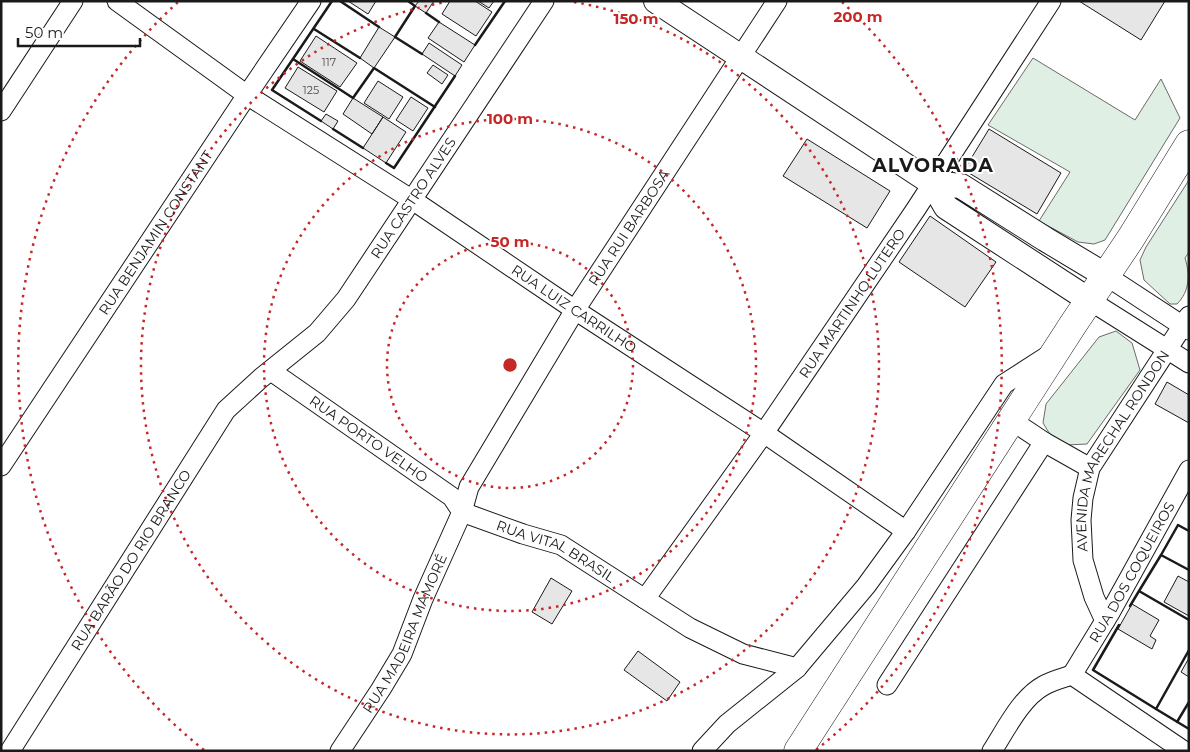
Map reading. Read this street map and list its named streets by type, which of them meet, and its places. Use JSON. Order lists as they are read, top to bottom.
{
  "streets": {
    "street": [
      "RUA CASTRO ALVES",
      "RUA RUI BARBOSA",
      "RUA BENJAMIN CONSTANT",
      "RUA MARTINHO LUTERO",
      "RUA LUIZ CARRILHO",
      "RUA PORTO VELHO",
      "AVENIDA MARECHAL RONDON",
      "RUA VITAL BRASIL",
      "RUA BARÃO DO RIO BRANCO",
      "RUA DOS COQUEIROS",
      "RUA MADEIRA MAMORÉ"
    ]
  },
  "crossings": [
    ["RUA CASTRO ALVES", "RUA LUIZ CARRILHO"],
    ["RUA CASTRO ALVES", "RUA PORTO VELHO"],
    ["RUA CASTRO ALVES", "RUA BARÃO DO RIO BRANCO"],
    ["RUA RUI BARBOSA", "RUA LUIZ CARRILHO"],
    ["RUA RUI BARBOSA", "RUA PORTO VELHO"],
    ["RUA RUI BARBOSA", "RUA VITAL BRASIL"],
    ["RUA RUI BARBOSA", "RUA MADEIRA MAMORÉ"],
    ["RUA BENJAMIN CONSTANT", "RUA LUIZ CARRILHO"],
    ["RUA MARTINHO LUTERO", "RUA LUIZ CARRILHO"],
    ["RUA MARTINHO LUTERO", "RUA VITAL BRASIL"],
    ["RUA PORTO VELHO", "RUA VITAL BRASIL"],
    ["RUA PORTO VELHO", "RUA BARÃO DO RIO BRANCO"],
    ["RUA PORTO VELHO", "RUA MADEIRA MAMORÉ"],
    ["AVENIDA MARECHAL RONDON", "RUA DOS COQUEIROS"],
    ["RUA VITAL BRASIL", "RUA MADEIRA MAMORÉ"]
  ],
  "districts": ["ALVORADA"],
  "house_numbers": ["117", "125"],
  "scale_bar": "50 m",
  "rings": [
    "200 m",
    "150 m",
    "100 m",
    "50 m"
  ]
}
